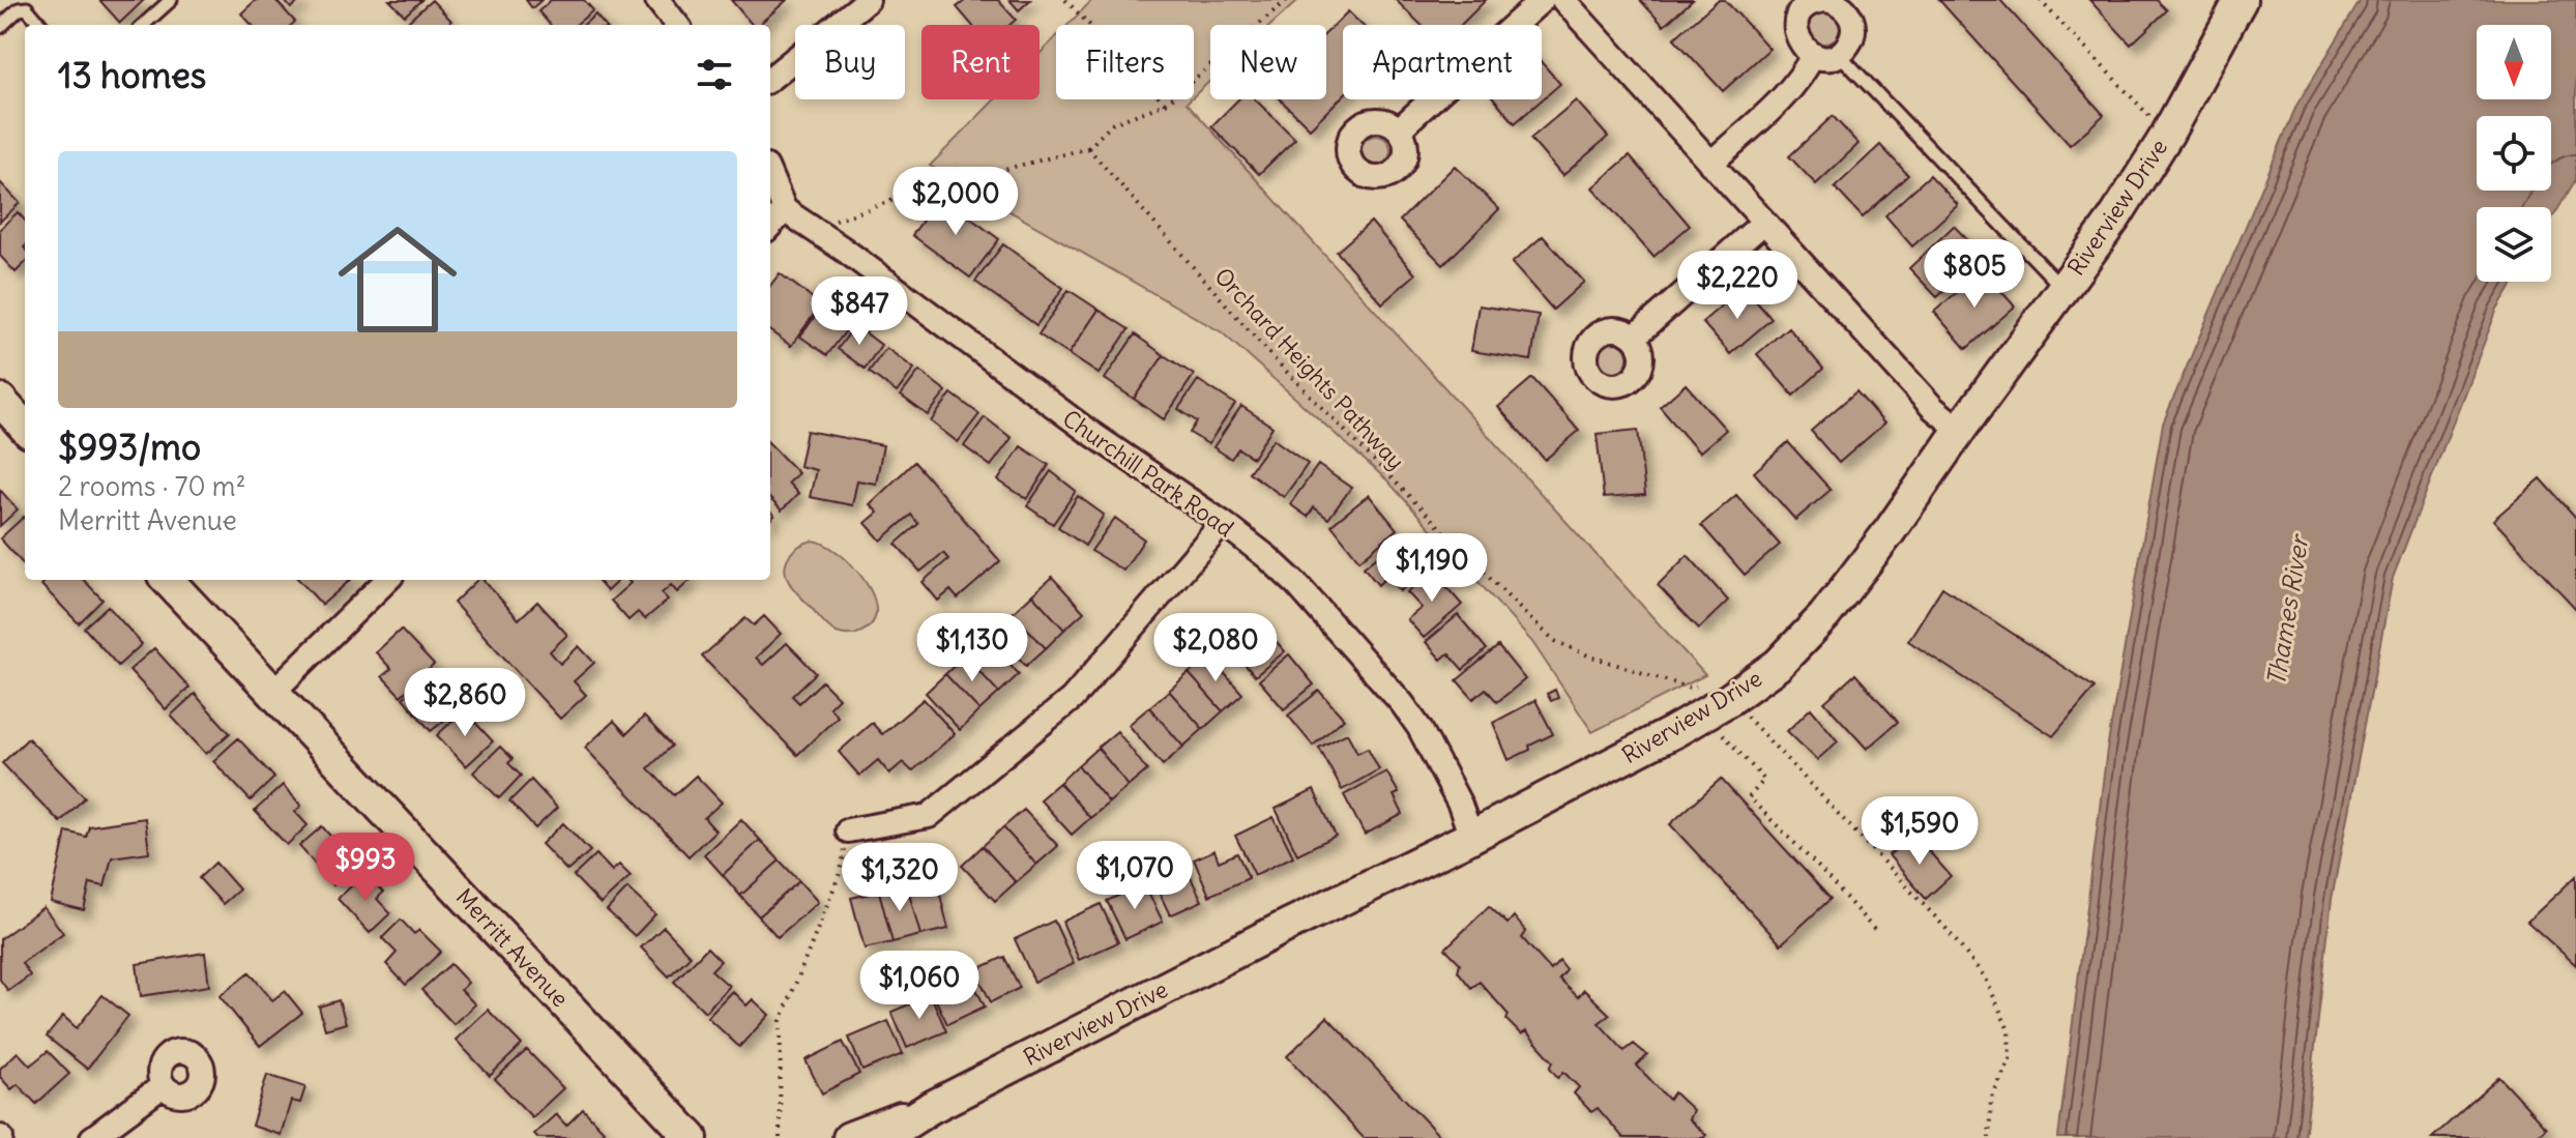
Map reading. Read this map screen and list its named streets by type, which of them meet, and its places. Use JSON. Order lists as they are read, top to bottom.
{
  "streets": {
    "street": ["Riverview Drive", "Churchill Park Road", "Merritt Avenue"],
    "path": ["Orchard Heights Pathway"]
  },
  "crossings": [
    ["Riverview Drive", "Churchill Park Road"]
  ],
  "water": ["Thames River"],
  "north": "bottom",
  "page": {
    "chip": [
      "Buy",
      "Rent",
      "Filters",
      "New",
      "Apartment"
    ],
    "heading": "13 homes",
    "list": [
      {
        "name": "$993/mo",
        "note": "2 rooms · 70 m² · Merritt Avenue"
      }
    ],
    "price": [
      "$2,000",
      "$805",
      "$2,220",
      "$847",
      "$1,190",
      "$1,130",
      "$2,080",
      "$2,860",
      "$1,590",
      "$993",
      "$1,070",
      "$1,320",
      "$1,060"
    ]
  }
}
